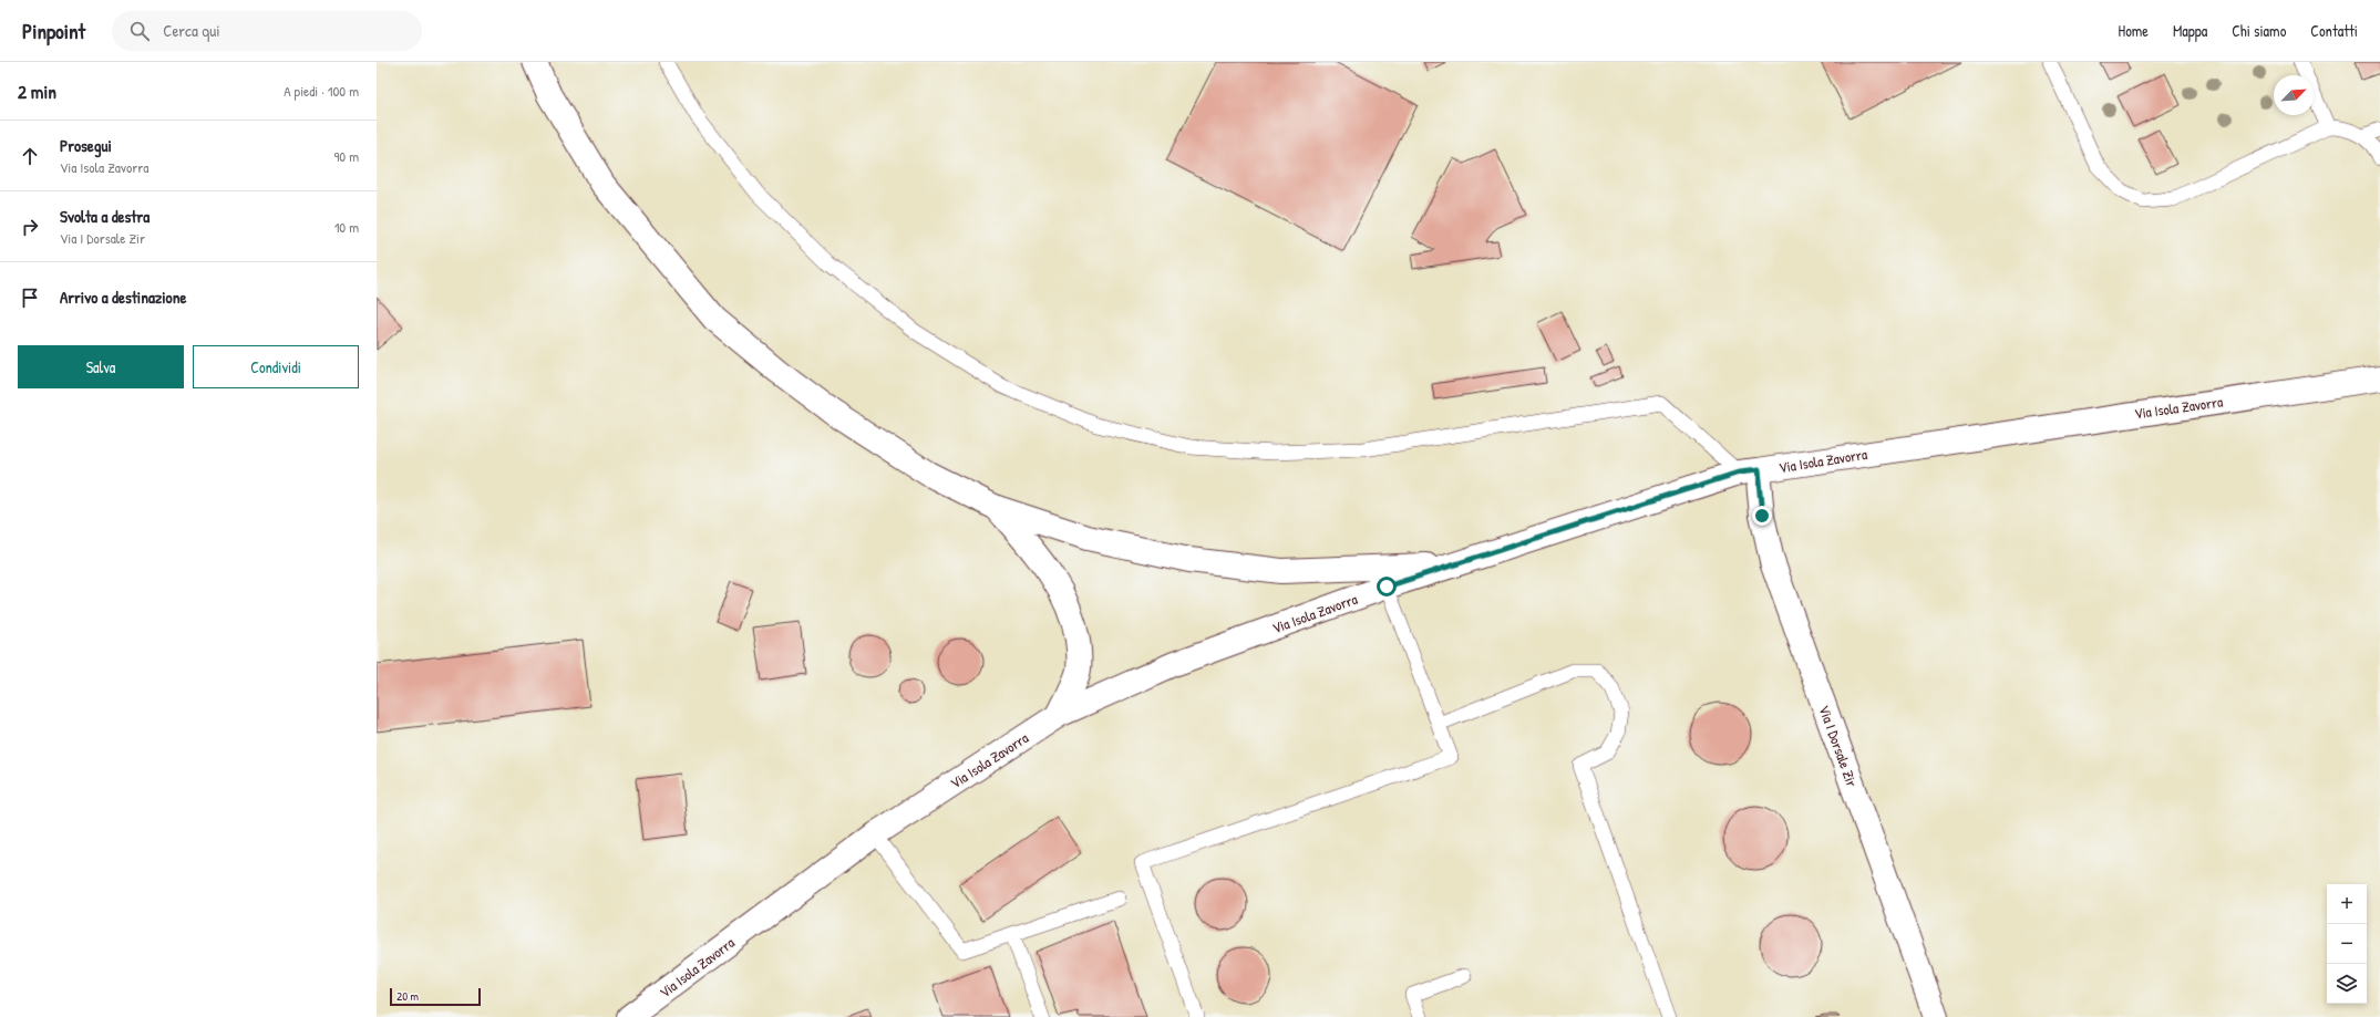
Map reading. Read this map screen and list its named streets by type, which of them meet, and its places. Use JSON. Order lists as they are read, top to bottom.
{
  "streets": {
    "street": ["Via Isola Zavorra", "Via I Dorsale Zir"]
  },
  "crossings": [
    ["Via Isola Zavorra", "Via I Dorsale Zir"]
  ],
  "scale_bar": "20 m",
  "north": "top right",
  "page": {
    "header": "Pinpoint",
    "search": "Cerca qui",
    "nav": [
      "Home",
      "Mappa",
      "Chi siamo",
      "Contatti"
    ],
    "heading": ["2 min", "A piedi · 100 m"],
    "list": [
      ["Prosegui", "Via Isola Zavorra", "90 m"],
      ["Svolta a destra", "Via I Dorsale Zir", "10 m"],
      "Arrivo a destinazione"
    ],
    "buttons": ["Salva", "Condividi"],
    "map_buttons": ["+", "−"],
    "scale": "20 m"
  }
}
